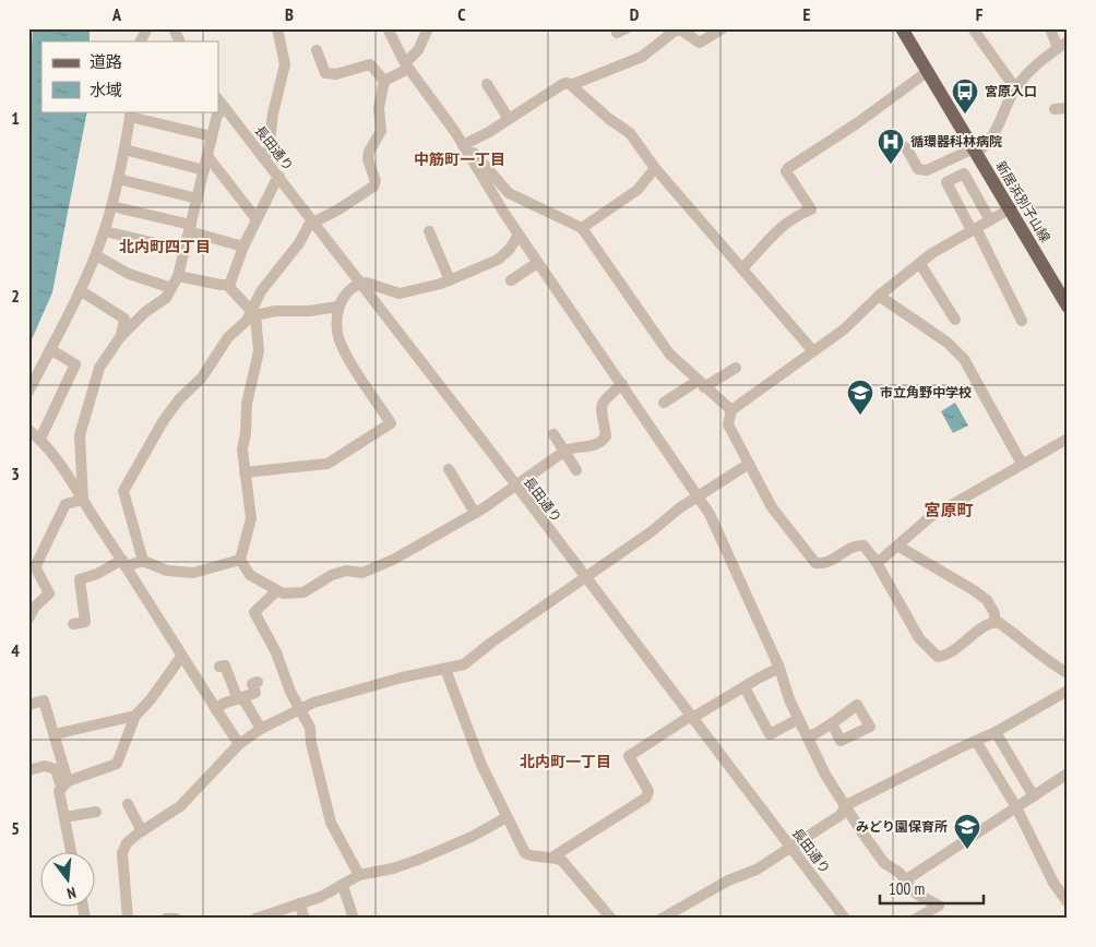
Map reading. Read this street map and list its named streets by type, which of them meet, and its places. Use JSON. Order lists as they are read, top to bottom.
{
  "streets": {
    "main road": ["新居浜別子山線"],
    "street": ["長田通り"]
  },
  "districts": [
    "中筋町一丁目",
    "北内町四丁目",
    "宮原町",
    "北内町一丁目"
  ],
  "places": {
    "bus stop": ["宮原入口"],
    "hospital": ["循環器科林病院"],
    "school or university": ["市立角野中学校", "みどり園保育所"]
  },
  "legend": ["道路", "水域"],
  "scale_bar": "100 m",
  "north": "bottom",
  "grid": {
    "columns": [
      "A",
      "B",
      "C",
      "D",
      "E",
      "F"
    ],
    "rows": [
      "1",
      "2",
      "3",
      "4",
      "5"
    ]
  }
}
